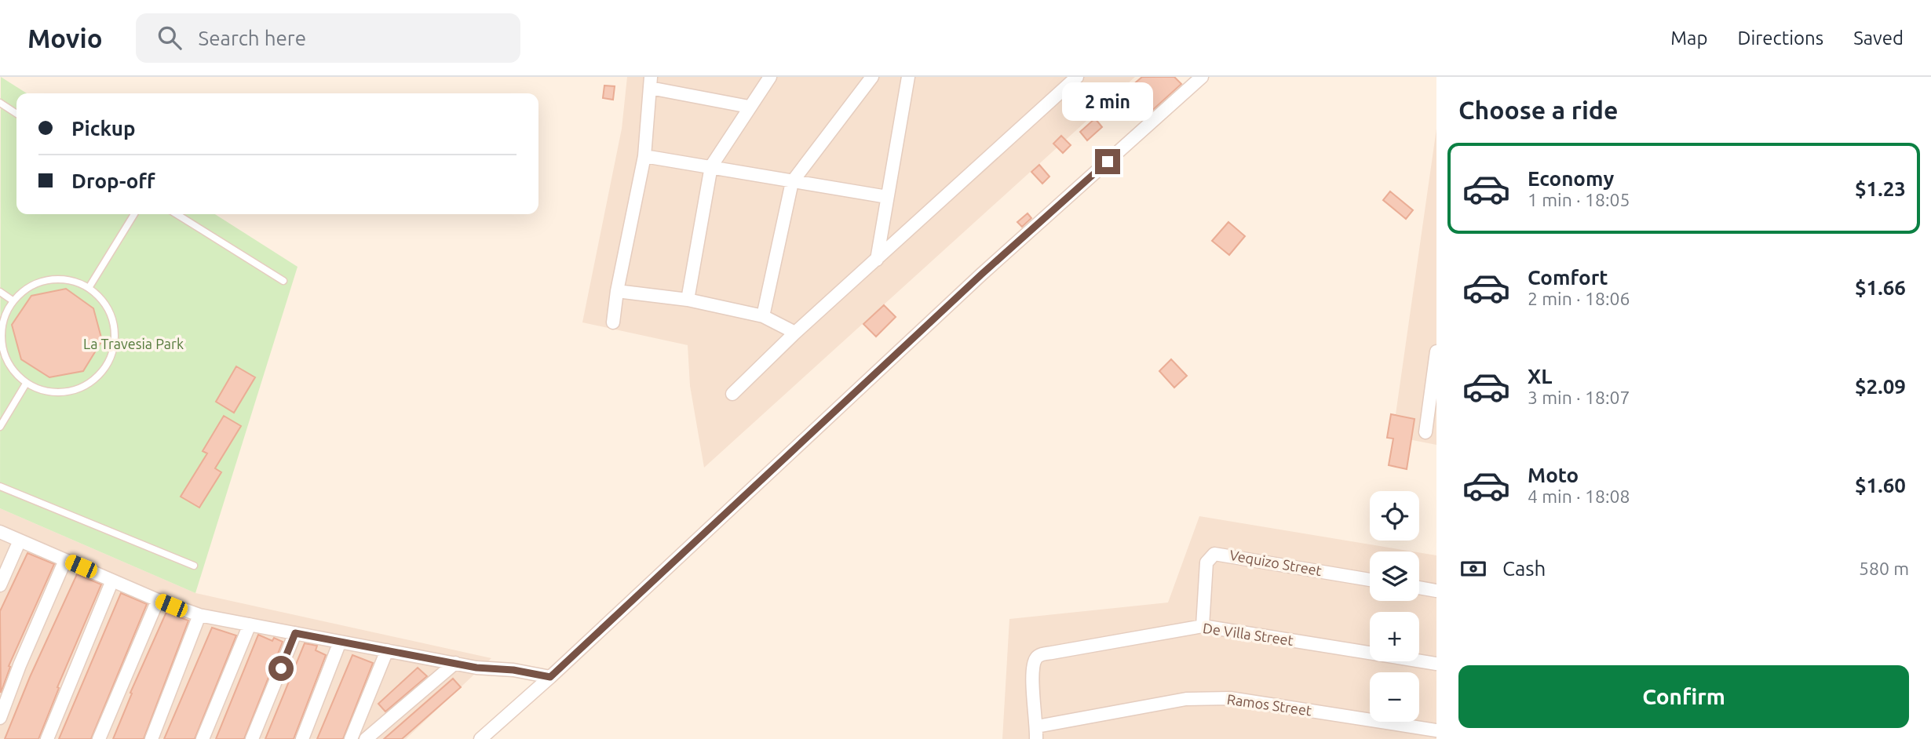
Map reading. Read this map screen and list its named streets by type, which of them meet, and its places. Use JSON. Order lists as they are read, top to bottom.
{
  "streets": {
    "street": ["Vequizo Street", "De Villa Street", "Ramos Street"]
  },
  "crossings": [
    ["Vequizo Street", "De Villa Street"],
    ["De Villa Street", "Ramos Street"]
  ],
  "parks": ["La Travesia Park"],
  "page": {
    "header": "Movio",
    "search": "Search here",
    "nav": ["Map", "Directions", "Saved"],
    "heading": "Choose a ride",
    "bubble": "2 min",
    "banner": ["Pickup", "Drop-off"],
    "list": [
      {
        "name": "Economy",
        "note": "1 min · 18:05",
        "value": "$1.23"
      },
      {
        "name": "Comfort",
        "note": "2 min · 18:06",
        "value": "$1.66"
      },
      {
        "name": "XL",
        "note": "3 min · 18:07",
        "value": "$2.09"
      },
      {
        "name": "Moto",
        "note": "4 min · 18:08",
        "value": "$1.60"
      }
    ],
    "map_buttons": ["+", "−"],
    "pay": ["Cash", "580 m"],
    "buttons": "Confirm"
  }
}
